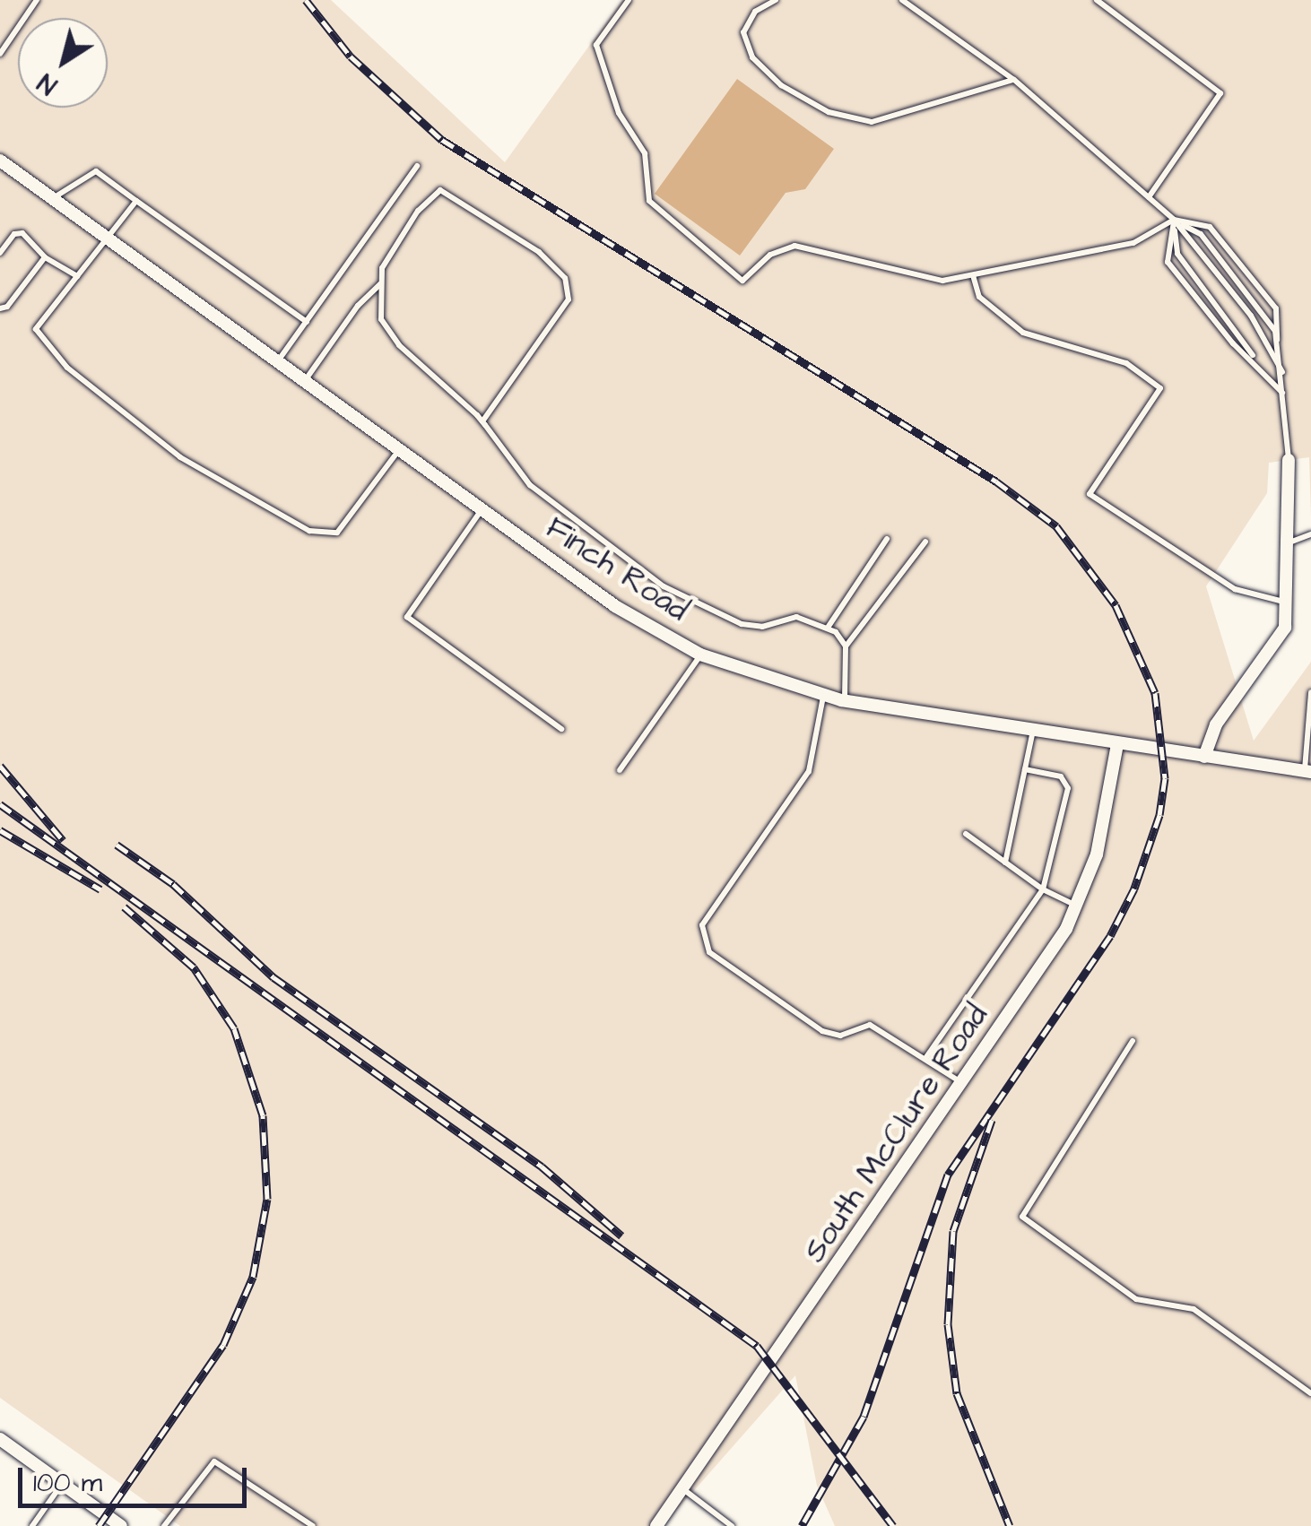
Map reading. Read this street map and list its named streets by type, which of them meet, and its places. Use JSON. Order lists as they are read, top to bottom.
{
  "streets": {
    "street": ["Finch Road", "South McClure Road"]
  },
  "crossings": [
    ["Finch Road", "South McClure Road"]
  ],
  "scale_bar": "100 m",
  "north": "bottom left"
}
